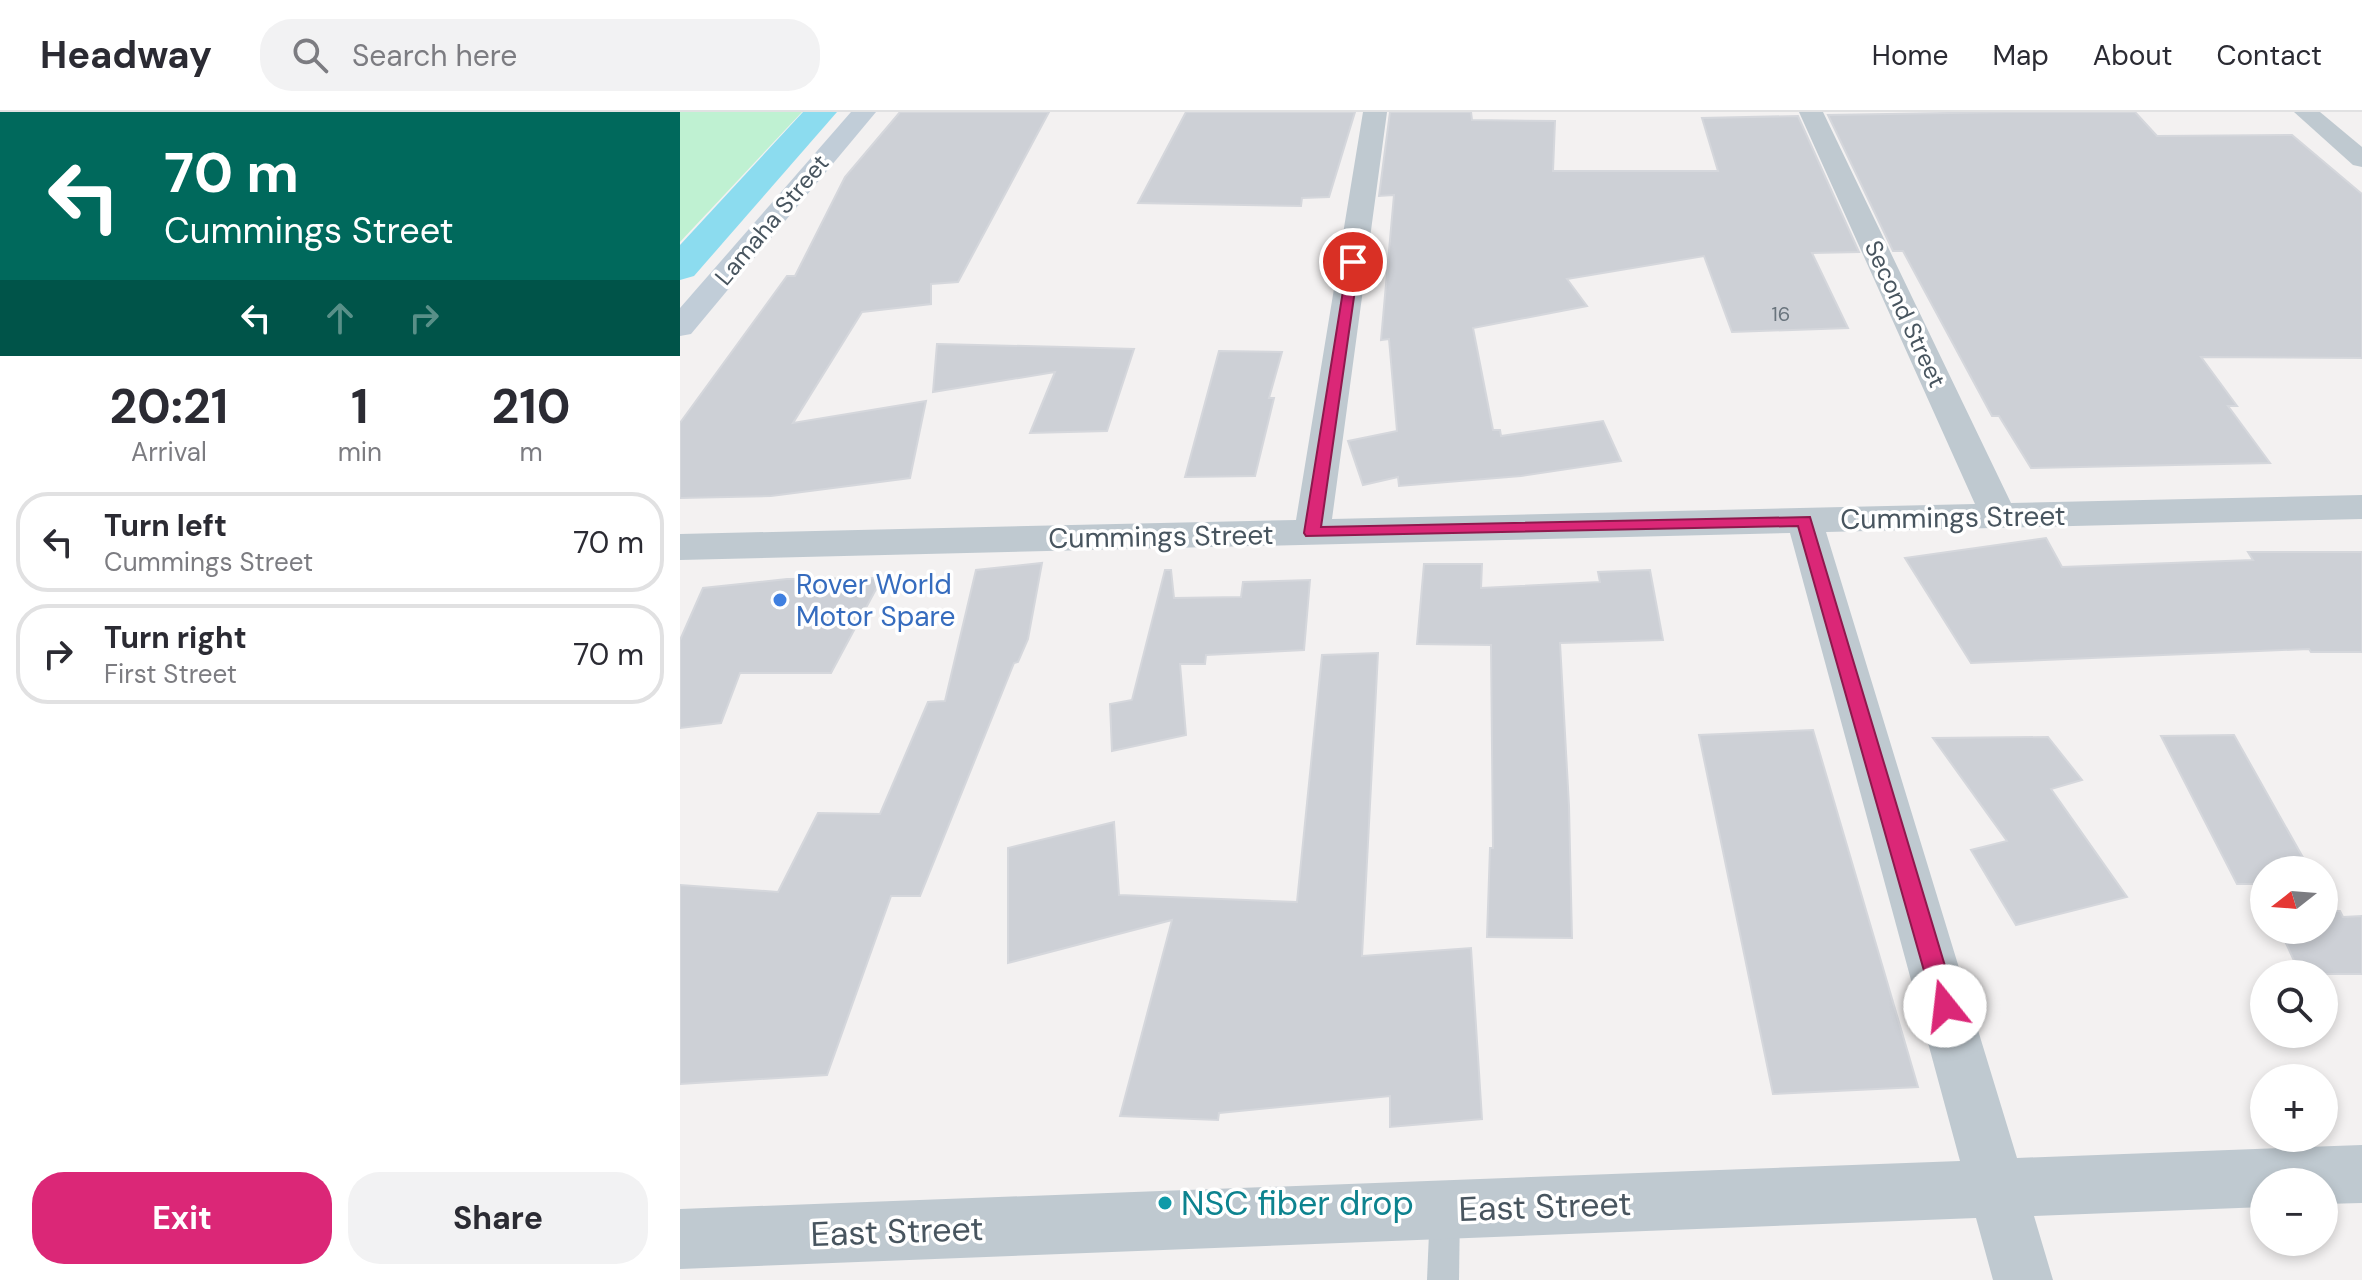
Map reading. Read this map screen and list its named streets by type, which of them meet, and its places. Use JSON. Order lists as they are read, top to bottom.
{
  "streets": {
    "street": [
      "Lamaha Street",
      "Second Street",
      "Cummings Street",
      "East Street"
    ]
  },
  "crossings": [
    ["Second Street", "Cummings Street"]
  ],
  "places": ["Rover World Motor Spare", "NSC fiber drop"],
  "house_numbers": ["16"],
  "north": "left",
  "page": {
    "header": "Headway",
    "search": "Search here",
    "nav": [
      "Home",
      "Map",
      "About",
      "Contact"
    ],
    "turn": ["70 m", "Cummings Street"],
    "eta": [
      "20:21",
      "Arrival",
      "1",
      "min",
      "210",
      "m"
    ],
    "list": [
      {
        "name": "Turn left",
        "note": "Cummings Street",
        "value": "70 m"
      },
      {
        "name": "Turn right",
        "note": "First Street",
        "value": "70 m"
      }
    ],
    "map_buttons": ["+", "−"],
    "buttons": ["Exit", "Share"]
  }
}
